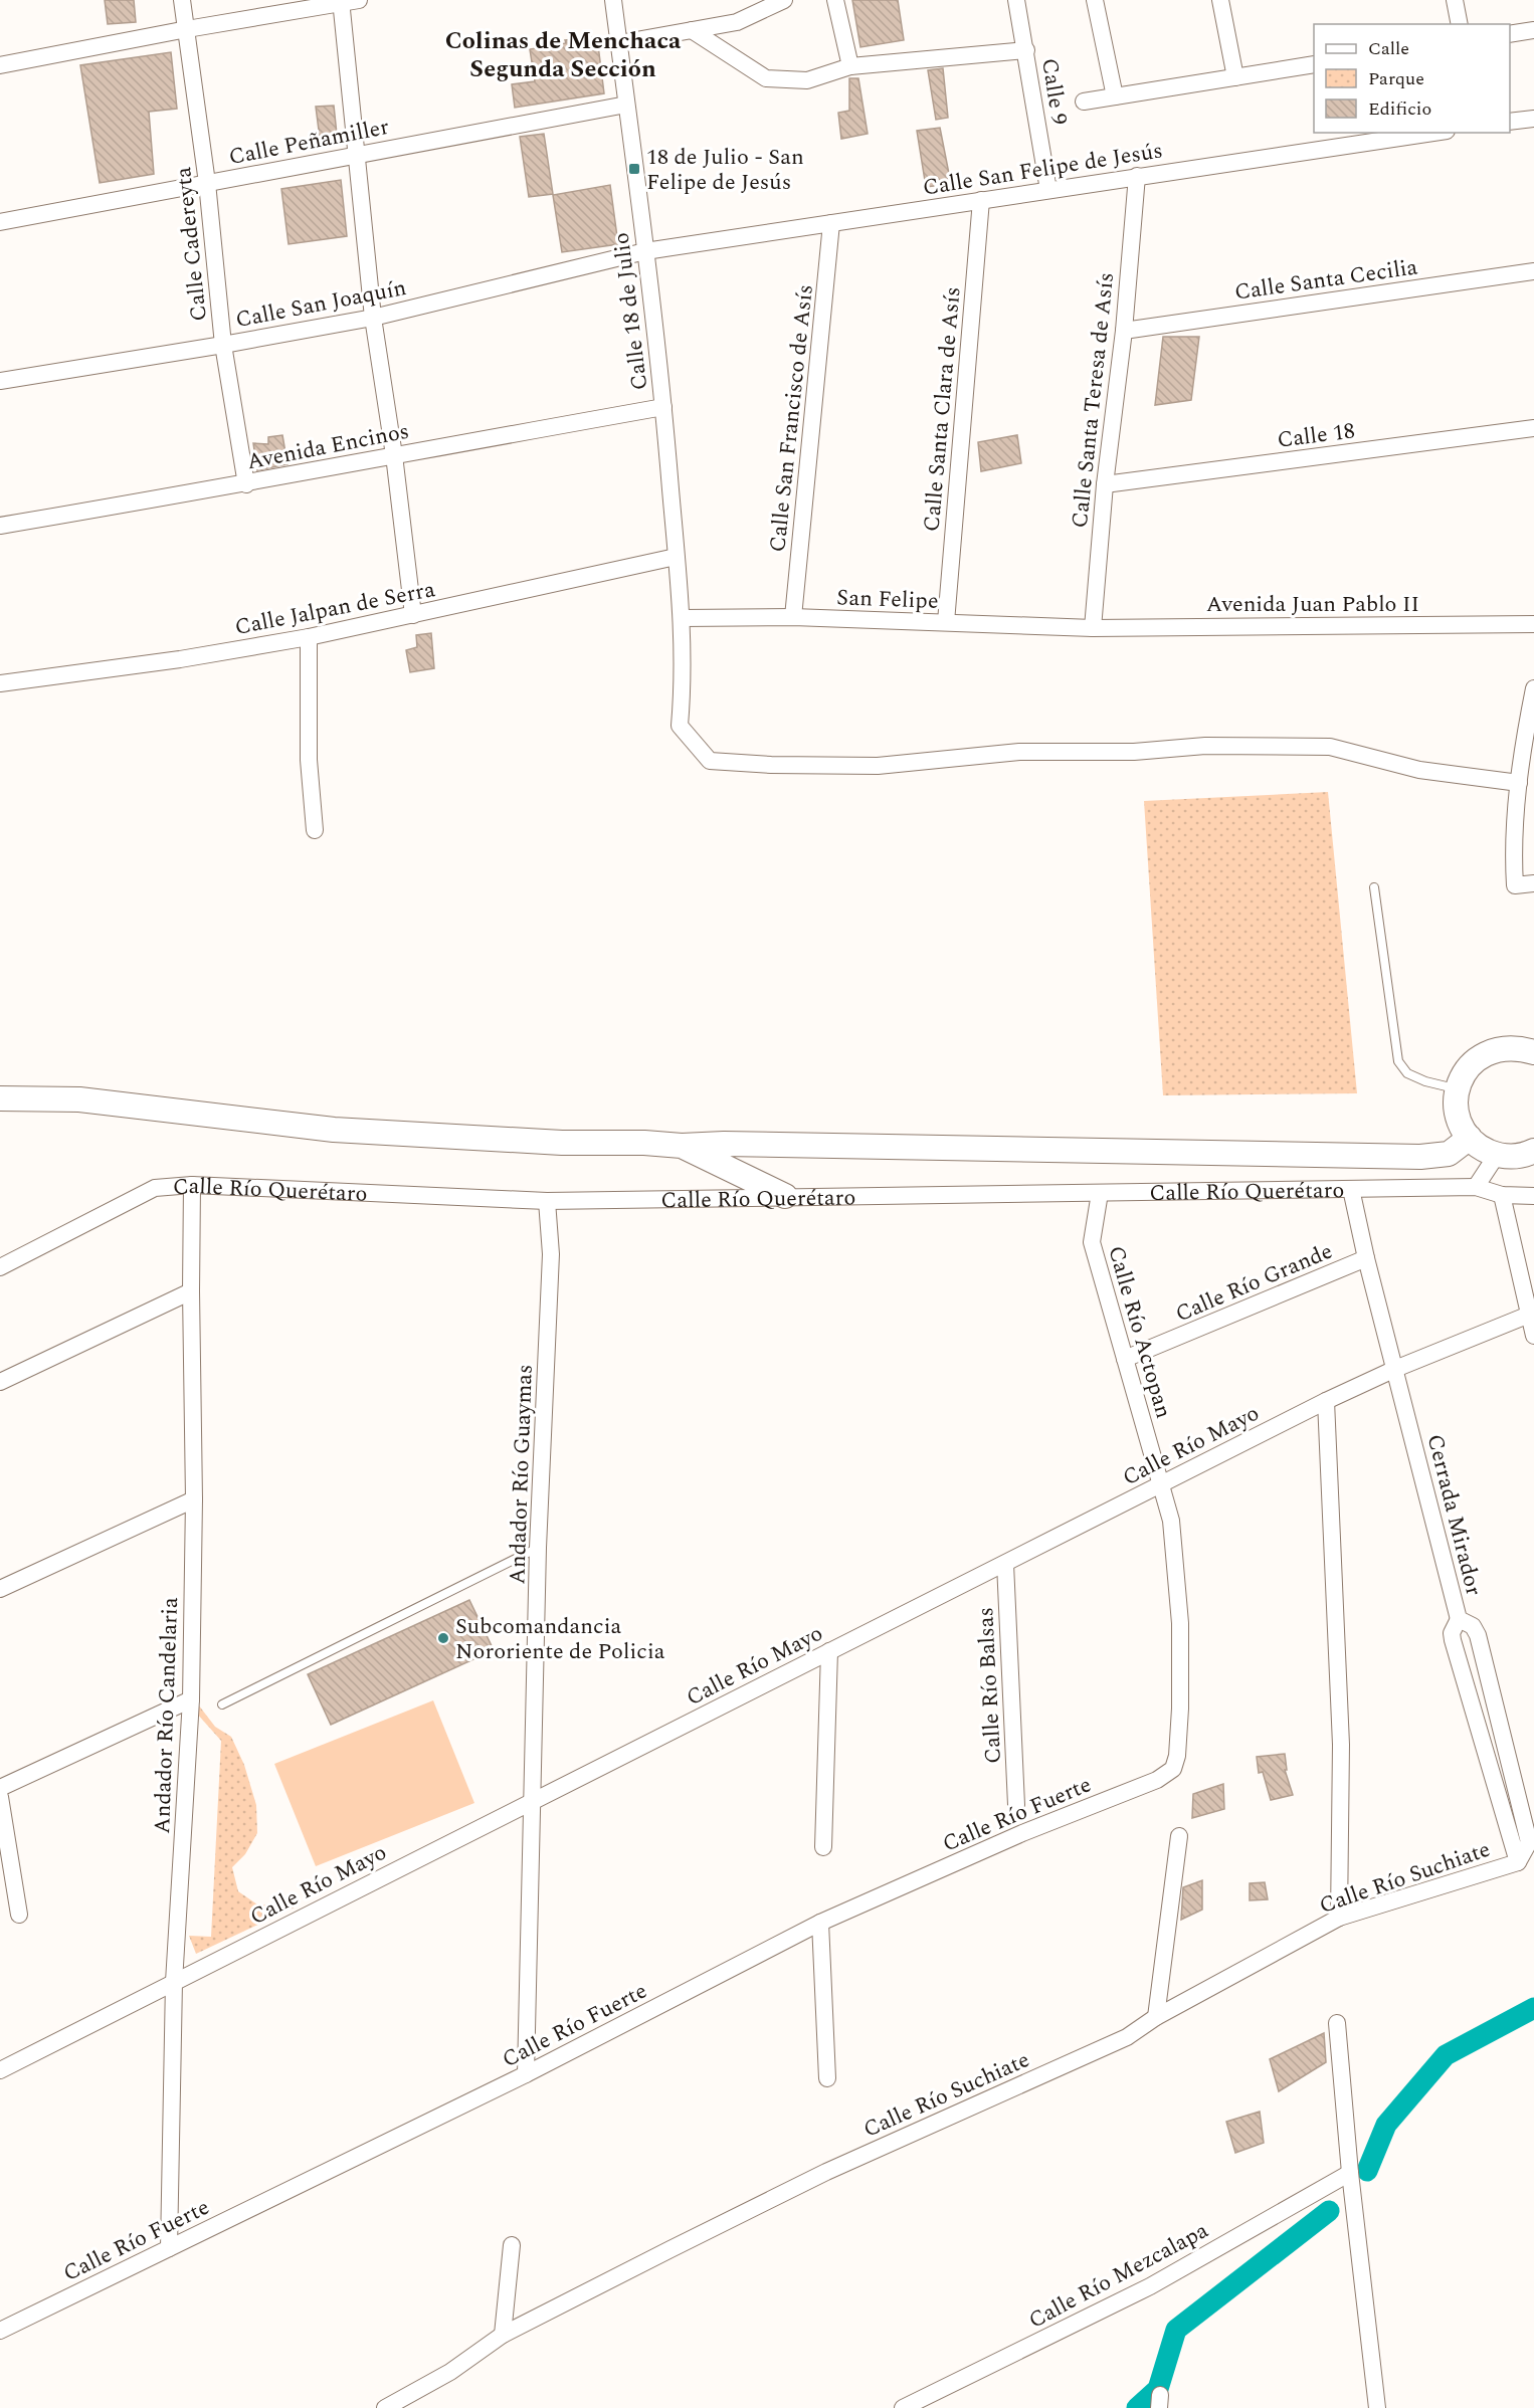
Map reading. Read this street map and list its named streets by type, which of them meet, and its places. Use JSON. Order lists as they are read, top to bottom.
{
  "streets": {
    "main road": ["Calle Río Querétaro"],
    "street": [
      "Calle 9",
      "Calle Peñamiller",
      "Calle San Felipe de Jesús",
      "Calle Cadereyta",
      "Calle Santa Cecilia",
      "Calle San Joaquín",
      "Calle 18 de Julio",
      "Calle Santa Teresa de Asís",
      "Calle Santa Clara de Asís",
      "Calle San Francisco de Asís",
      "Calle 18",
      "Avenida Encinos",
      "San Felipe",
      "Avenida Juan Pablo II",
      "Calle Jalpan de Serra",
      "Calle Río Grande",
      "Calle Río Actopan",
      "Calle Río Mayo",
      "Andador Río Guaymas",
      "Cerrada Mirador",
      "Calle Río Balsas",
      "Andador Río Candelaria",
      "Calle Río Fuerte",
      "Calle Río Suchiate",
      "Calle Río Mezcalapa"
    ]
  },
  "crossings": [
    ["Calle 9", "Calle San Felipe de Jesús"],
    ["Calle Peñamiller", "Calle Cadereyta"],
    ["Calle Peñamiller", "Calle 18 de Julio"],
    ["Calle San Felipe de Jesús", "Calle San Joaquín"],
    ["Calle San Felipe de Jesús", "Calle 18 de Julio"],
    ["Calle San Felipe de Jesús", "Calle Santa Teresa de Asís"],
    ["Calle San Felipe de Jesús", "Calle Santa Clara de Asís"],
    ["Calle San Felipe de Jesús", "Calle San Francisco de Asís"],
    ["Calle Cadereyta", "Calle San Joaquín"],
    ["Calle Cadereyta", "Avenida Encinos"],
    ["Calle Santa Cecilia", "Calle Santa Teresa de Asís"],
    ["Calle San Joaquín", "Calle 18 de Julio"],
    ["Calle 18 de Julio", "Avenida Encinos"],
    ["Calle 18 de Julio", "San Felipe"],
    ["Calle 18 de Julio", "Calle Jalpan de Serra"],
    ["Calle Santa Teresa de Asís", "Calle 18"],
    ["Calle Santa Teresa de Asís", "San Felipe"],
    ["Calle Santa Teresa de Asís", "Avenida Juan Pablo II"],
    ["Calle Santa Clara de Asís", "San Felipe"],
    ["Calle San Francisco de Asís", "San Felipe"],
    ["San Felipe", "Avenida Juan Pablo II"],
    ["Calle Río Querétaro", "Calle Río Actopan"],
    ["Calle Río Querétaro", "Andador Río Guaymas"],
    ["Calle Río Querétaro", "Cerrada Mirador"],
    ["Calle Río Querétaro", "Andador Río Candelaria"],
    ["Calle Río Grande", "Calle Río Actopan"],
    ["Calle Río Grande", "Cerrada Mirador"],
    ["Calle Río Actopan", "Calle Río Mayo"],
    ["Calle Río Actopan", "Calle Río Fuerte"],
    ["Calle Río Mayo", "Andador Río Guaymas"],
    ["Calle Río Mayo", "Cerrada Mirador"],
    ["Calle Río Mayo", "Calle Río Balsas"],
    ["Calle Río Mayo", "Andador Río Candelaria"],
    ["Andador Río Guaymas", "Calle Río Fuerte"],
    ["Cerrada Mirador", "Calle Río Suchiate"],
    ["Andador Río Candelaria", "Calle Río Fuerte"]
  ],
  "districts": ["Colinas de Menchaca Segunda Sección"],
  "places": {
    "transit": ["18 de Julio - San Felipe de Jesús"],
    "other": ["Subcomandancia Nororiente de Policia"]
  },
  "legend": ["Calle", "Parque", "Edificio"]
}
